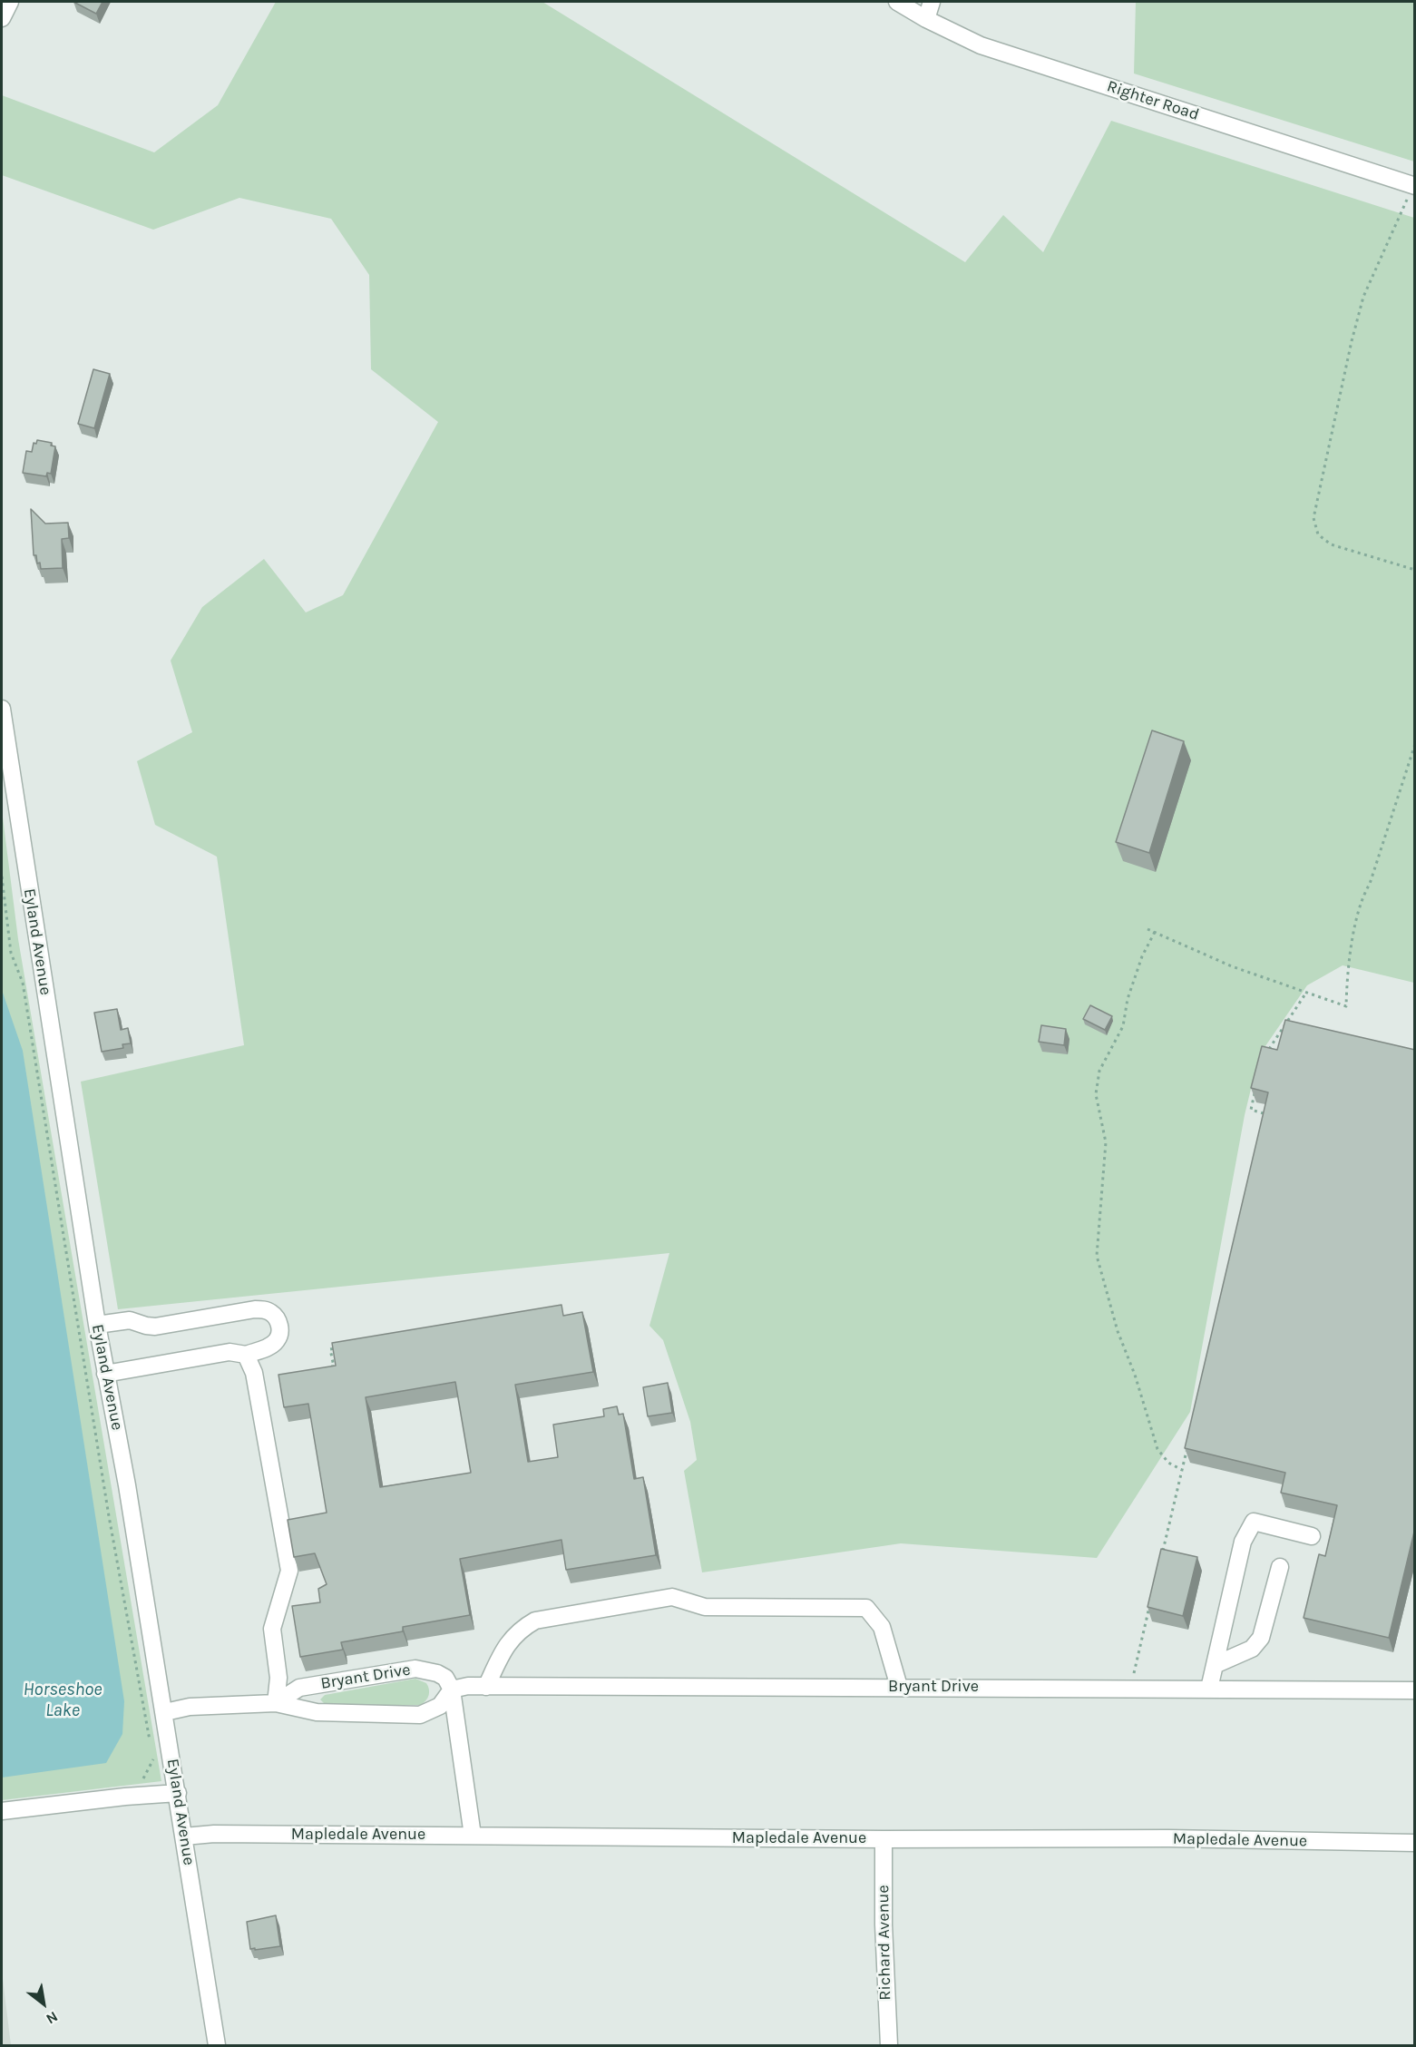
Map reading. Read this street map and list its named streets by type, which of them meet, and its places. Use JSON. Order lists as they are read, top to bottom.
{
  "streets": {
    "street": [
      "Righter Road",
      "Eyland Avenue",
      "Bryant Drive",
      "Mapledale Avenue",
      "Richard Avenue"
    ]
  },
  "crossings": [
    ["Eyland Avenue", "Bryant Drive"],
    ["Eyland Avenue", "Mapledale Avenue"],
    ["Mapledale Avenue", "Richard Avenue"]
  ],
  "water": ["Horseshoe Lake"],
  "north": "bottom right"
}
